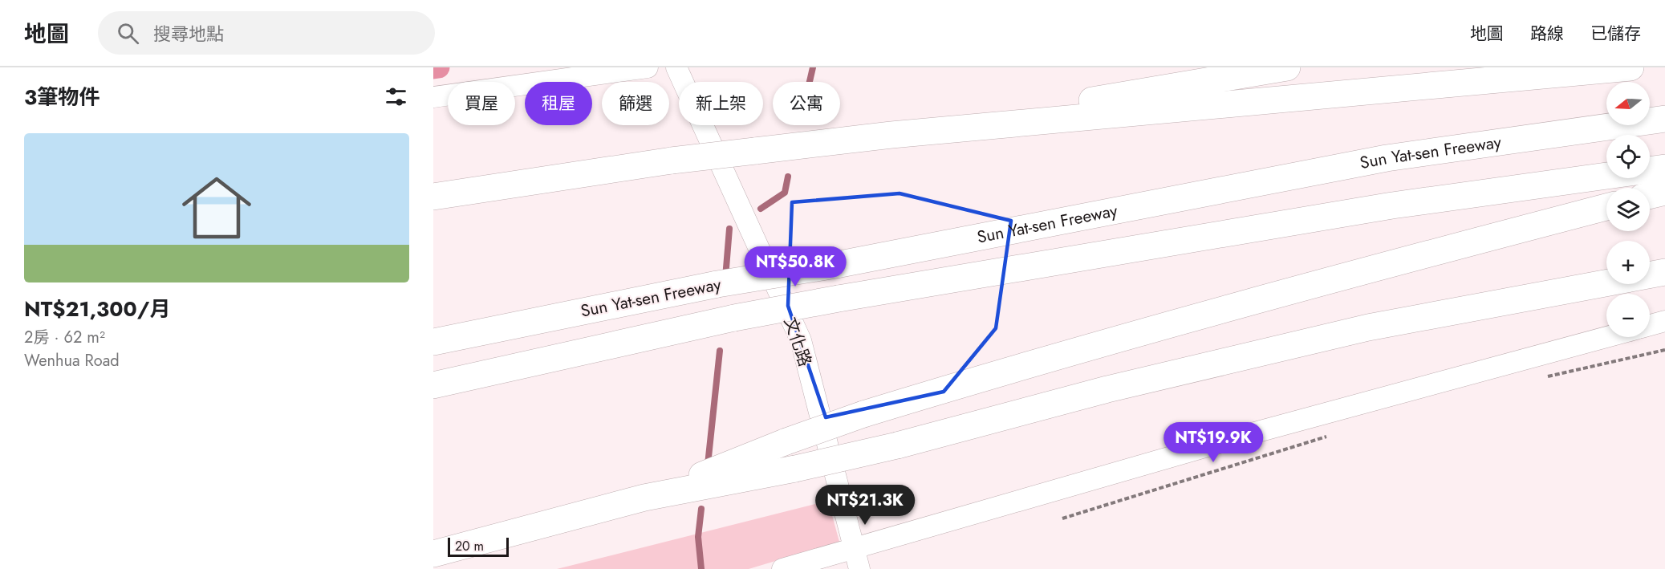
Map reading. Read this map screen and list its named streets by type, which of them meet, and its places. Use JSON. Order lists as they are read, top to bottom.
{
  "streets": {
    "highway": ["Sun Yat-sen Freeway"]
  },
  "scale_bar": "20 m",
  "north": "left",
  "page": {
    "header": "地圖",
    "search": "搜尋地點",
    "nav": ["地圖", "路線", "已儲存"],
    "heading": "3筆物件",
    "map_buttons": ["+", "−"],
    "chip": [
      "買屋",
      "租屋",
      "篩選",
      "新上架",
      "公寓"
    ],
    "list": [
      {
        "name": "NT$21,300/月",
        "note": "2房 · 62 m² · Wenhua Road"
      }
    ],
    "price": ["NT$50.8K", "NT$19.9K", "NT$21.3K"],
    "scale": "20 m"
  }
}
